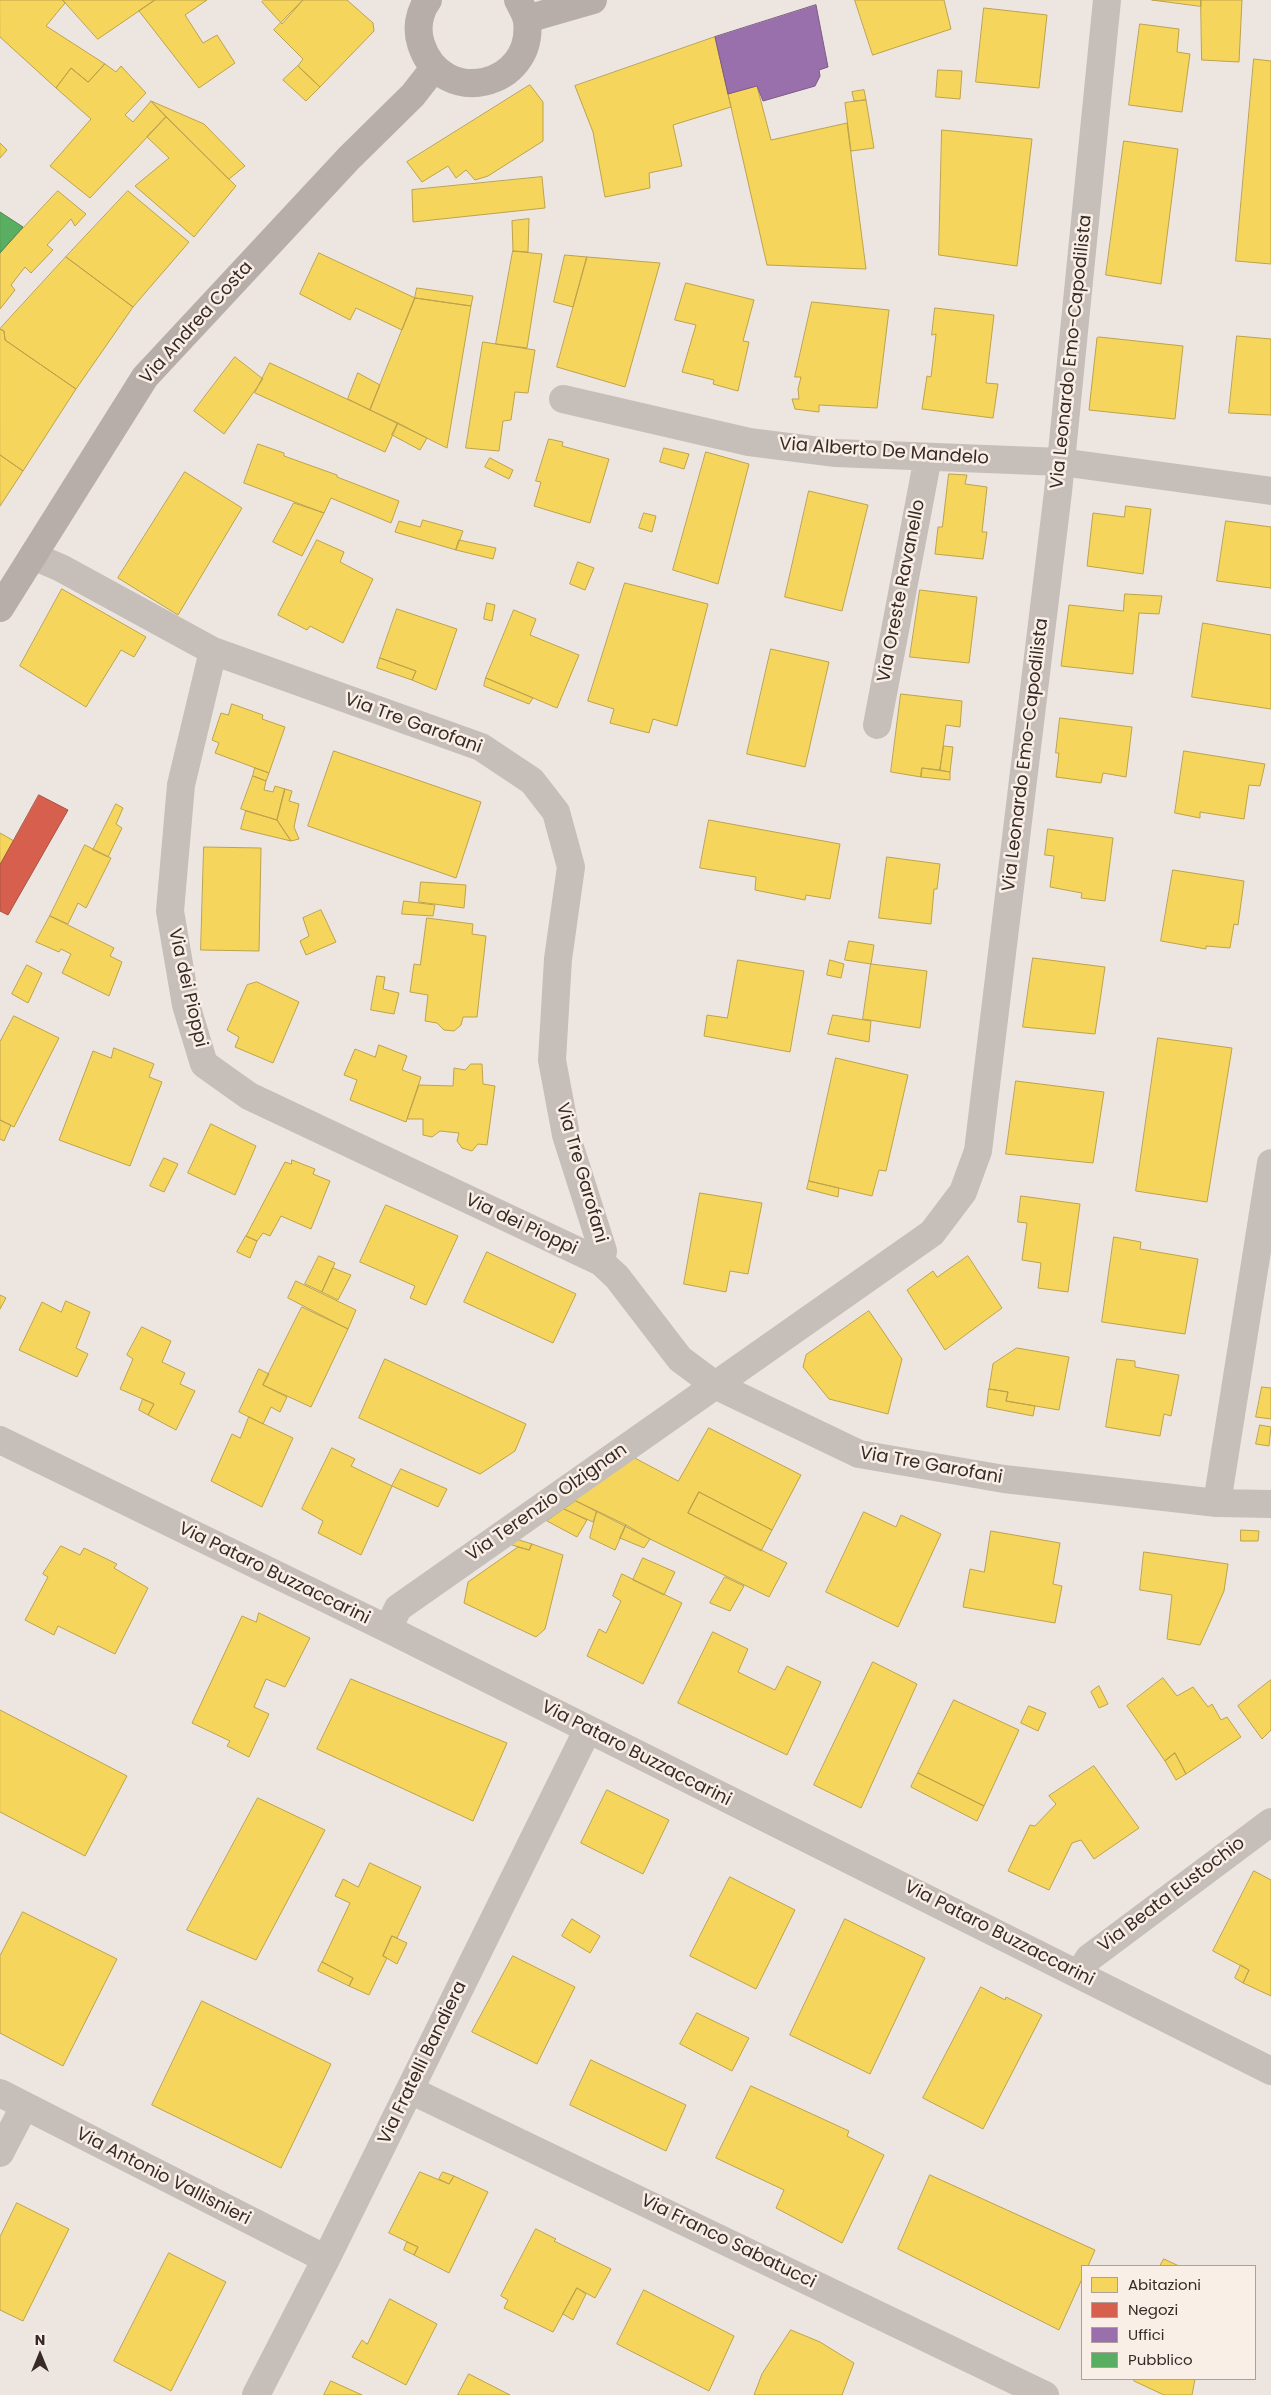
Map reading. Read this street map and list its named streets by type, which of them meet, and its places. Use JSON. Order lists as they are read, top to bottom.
{
  "streets": {
    "main road": ["Via Andrea Costa"],
    "street": [
      "Via Leonardo Emo-Capodilista",
      "Via Alberto De Mandelo",
      "Via Oreste Ravanello",
      "Via Tre Garofani",
      "Via dei Pioppi",
      "Via Terenzio Olzignan",
      "Via Pataro Buzzaccarini",
      "Via Beata Eustochio",
      "Via Fratelli Bandiera",
      "Via Antonio Vallisnieri",
      "Via Franco Sabatucci"
    ]
  },
  "crossings": [
    ["Via Andrea Costa", "Via Tre Garofani"],
    ["Via Leonardo Emo-Capodilista", "Via Alberto De Mandelo"],
    ["Via Leonardo Emo-Capodilista", "Via Tre Garofani"],
    ["Via Leonardo Emo-Capodilista", "Via Terenzio Olzignan"],
    ["Via Alberto De Mandelo", "Via Oreste Ravanello"],
    ["Via Tre Garofani", "Via dei Pioppi"],
    ["Via Tre Garofani", "Via Terenzio Olzignan"],
    ["Via Terenzio Olzignan", "Via Pataro Buzzaccarini"],
    ["Via Pataro Buzzaccarini", "Via Beata Eustochio"],
    ["Via Pataro Buzzaccarini", "Via Fratelli Bandiera"],
    ["Via Fratelli Bandiera", "Via Antonio Vallisnieri"],
    ["Via Fratelli Bandiera", "Via Franco Sabatucci"]
  ],
  "legend": [
    "Abitazioni",
    "Negozi",
    "Uffici",
    "Pubblico"
  ],
  "north": "top"
}
